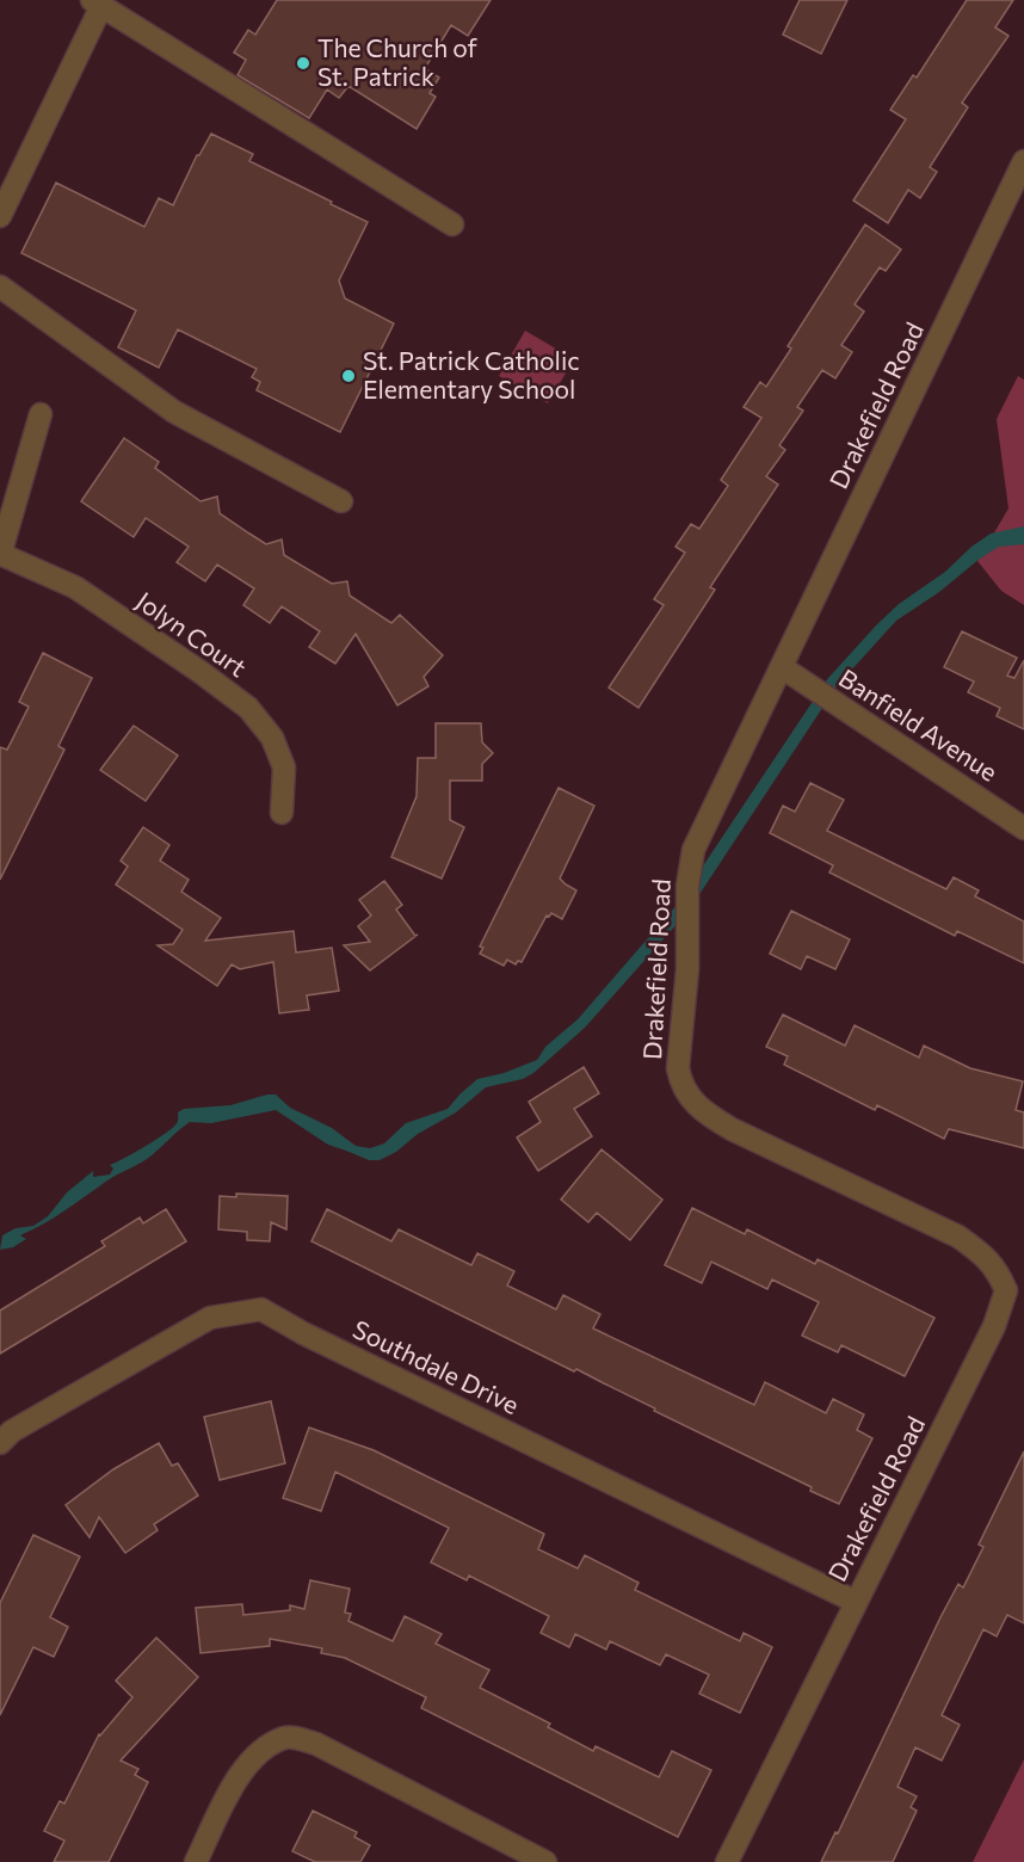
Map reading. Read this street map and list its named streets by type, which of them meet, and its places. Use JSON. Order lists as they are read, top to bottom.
{
  "streets": {
    "street": [
      "Drakefield Road",
      "Jolyn Court",
      "Banfield Avenue",
      "Southdale Drive"
    ]
  },
  "crossings": [
    ["Drakefield Road", "Banfield Avenue"],
    ["Drakefield Road", "Southdale Drive"]
  ],
  "places": ["The Church of St. Patrick", "St. Patrick Catholic Elementary School"]
}
